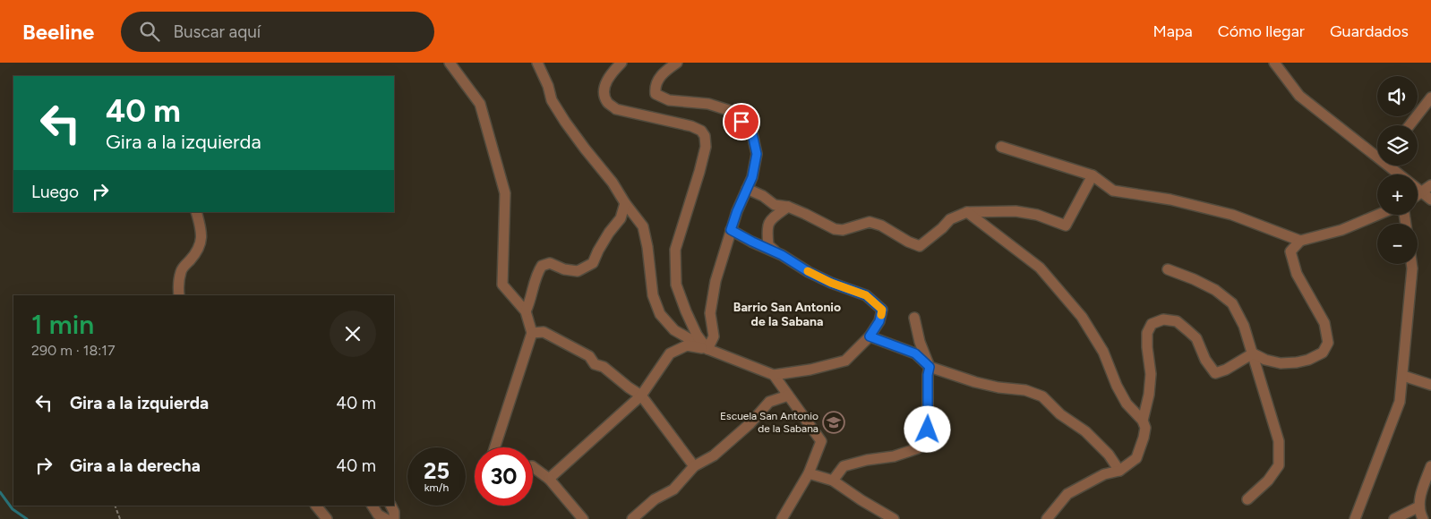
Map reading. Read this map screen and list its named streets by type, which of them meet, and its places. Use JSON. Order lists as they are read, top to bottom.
{
  "districts": ["Barrio San Antonio de la Sabana"],
  "places": {
    "school or university": ["Escuela San Antonio de la Sabana"]
  },
  "page": {
    "header": "Beeline",
    "search": "Buscar aquí",
    "nav": ["Mapa", "Cómo llegar", "Guardados"],
    "map_buttons": ["+", "−"],
    "turn": ["40 m", "Gira a la izquierda"],
    "then": "Luego",
    "heading": ["1 min", "290 m · 18:17"],
    "list": [
      {
        "name": "Gira a la izquierda",
        "value": "40 m"
      },
      {
        "name": "Gira a la derecha",
        "value": "40 m"
      }
    ],
    "speed": "25 km/h",
    "limit": "30"
  }
}
